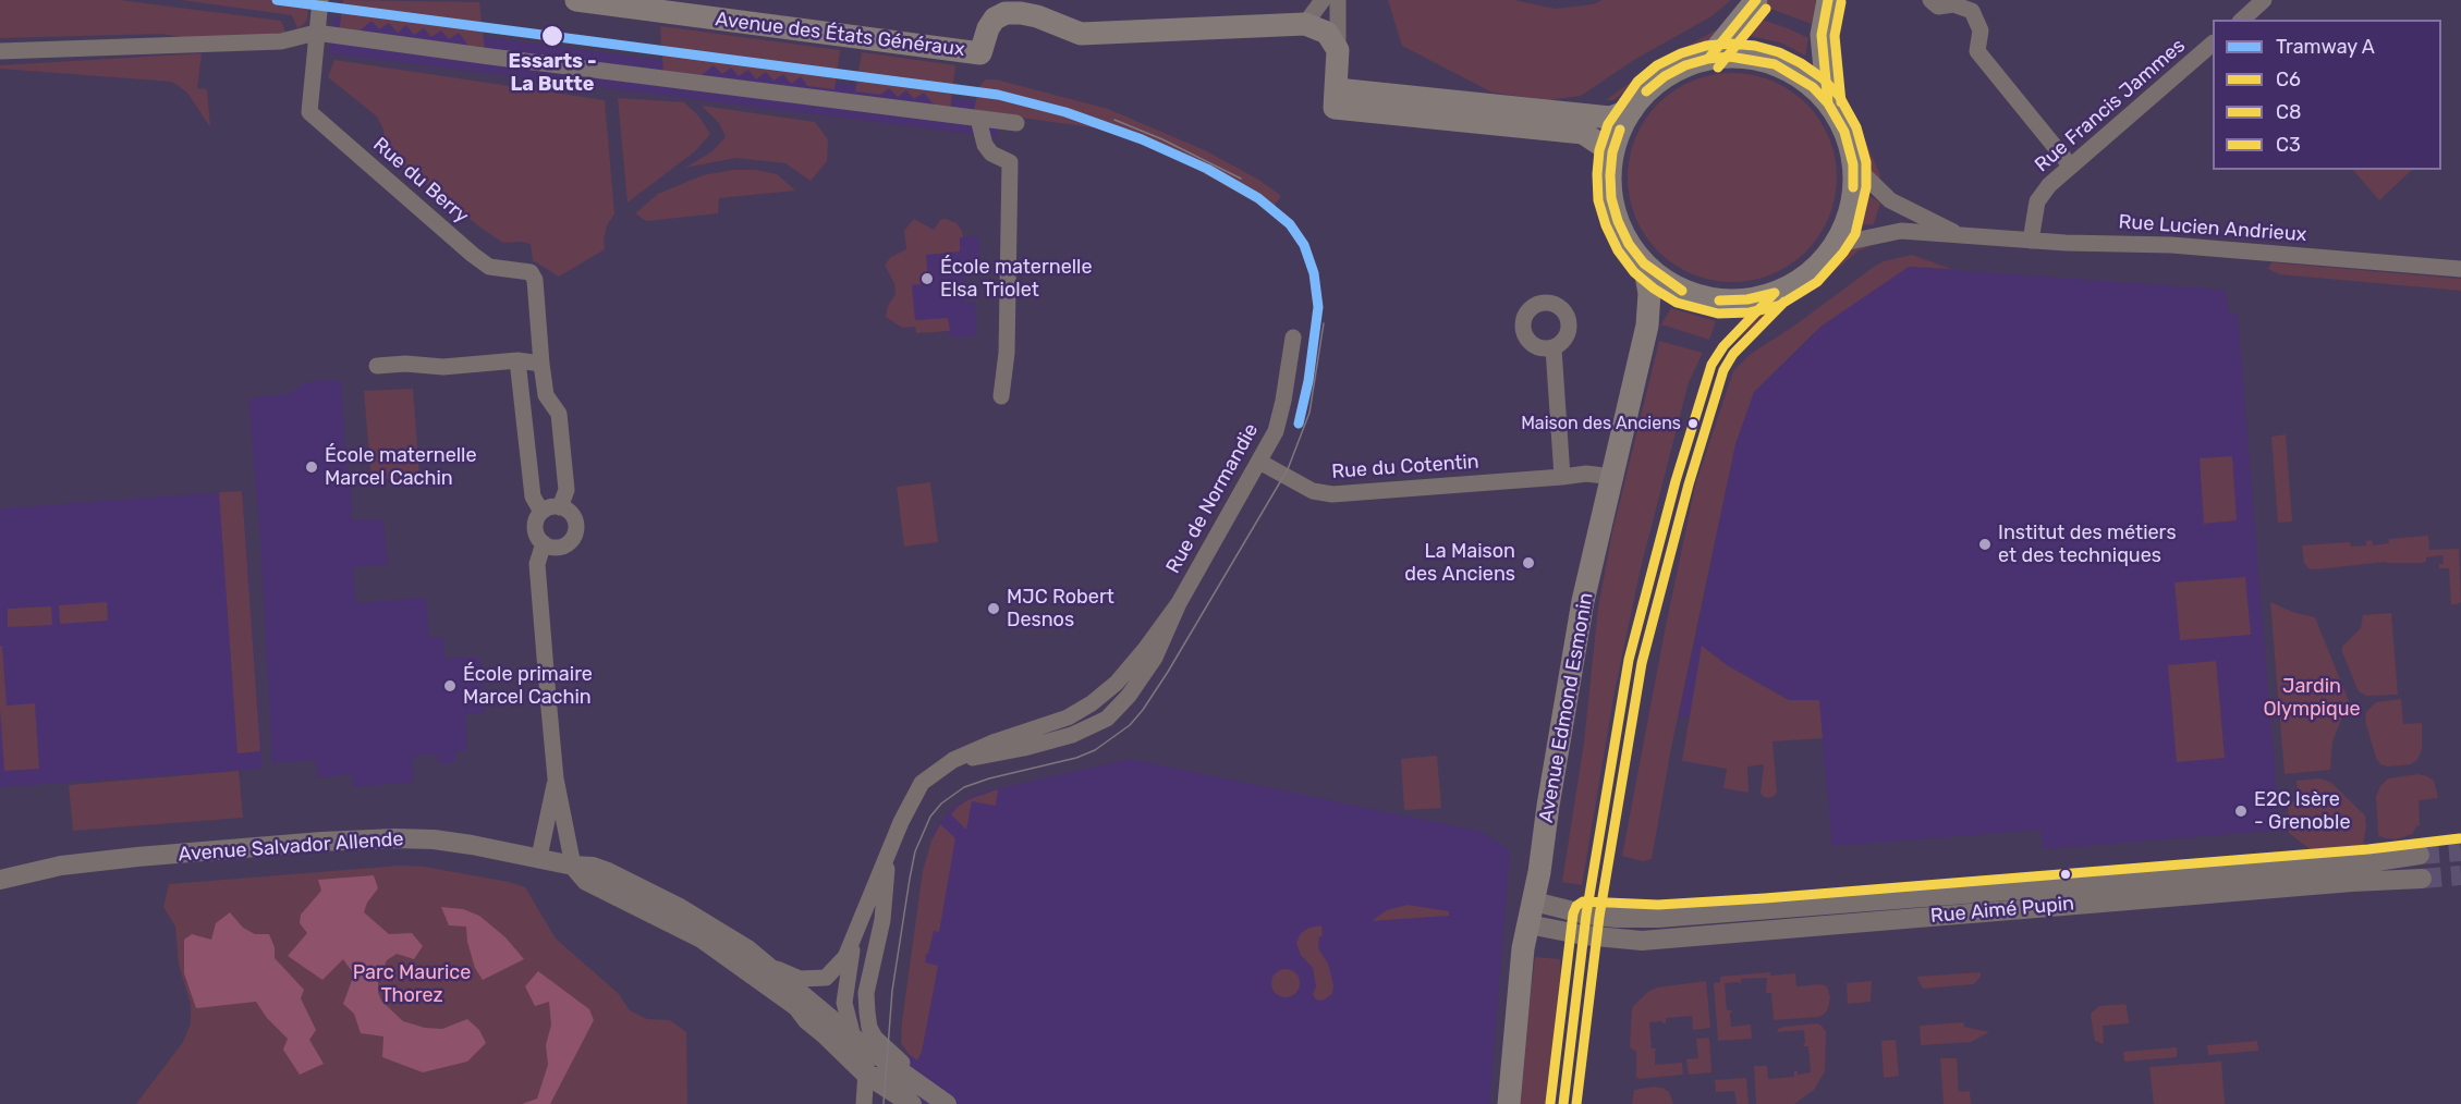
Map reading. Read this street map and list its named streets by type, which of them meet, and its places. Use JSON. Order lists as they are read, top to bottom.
{
  "streets": {
    "main road": ["Avenue des États Généraux", "Avenue Edmond Esmonin"],
    "street": [
      "Rue Francis Jammes",
      "Rue du Berry",
      "Rue Lucien Andrieux",
      "Rue du Cotentin",
      "Rue de Normandie",
      "Avenue Salvador Allende",
      "Rue Aimé Pupin"
    ]
  },
  "crossings": [
    ["Rue Francis Jammes", "Rue Lucien Andrieux"],
    ["Rue du Cotentin", "Rue de Normandie"],
    ["Rue du Cotentin", "Avenue Edmond Esmonin"],
    ["Rue de Normandie", "Avenue Salvador Allende"],
    ["Avenue Edmond Esmonin", "Rue Aimé Pupin"]
  ],
  "parks": ["Jardin Olympique", "Parc Maurice Thorez"],
  "places": [
    "Essarts - La Butte",
    "École maternelle Elsa Triolet",
    "Maison des Anciens",
    "École maternelle Marcel Cachin",
    "Institut des métiers et des techniques",
    "La Maison des Anciens",
    "MJC Robert Desnos",
    "École primaire Marcel Cachin",
    "E2C Isère - Grenoble"
  ],
  "lines": [
    "tram line A",
    "transit line C6",
    "transit line C8",
    "transit line C3"
  ],
  "legend": [
    "Tramway A",
    "C6",
    "C8",
    "C3"
  ]
}
